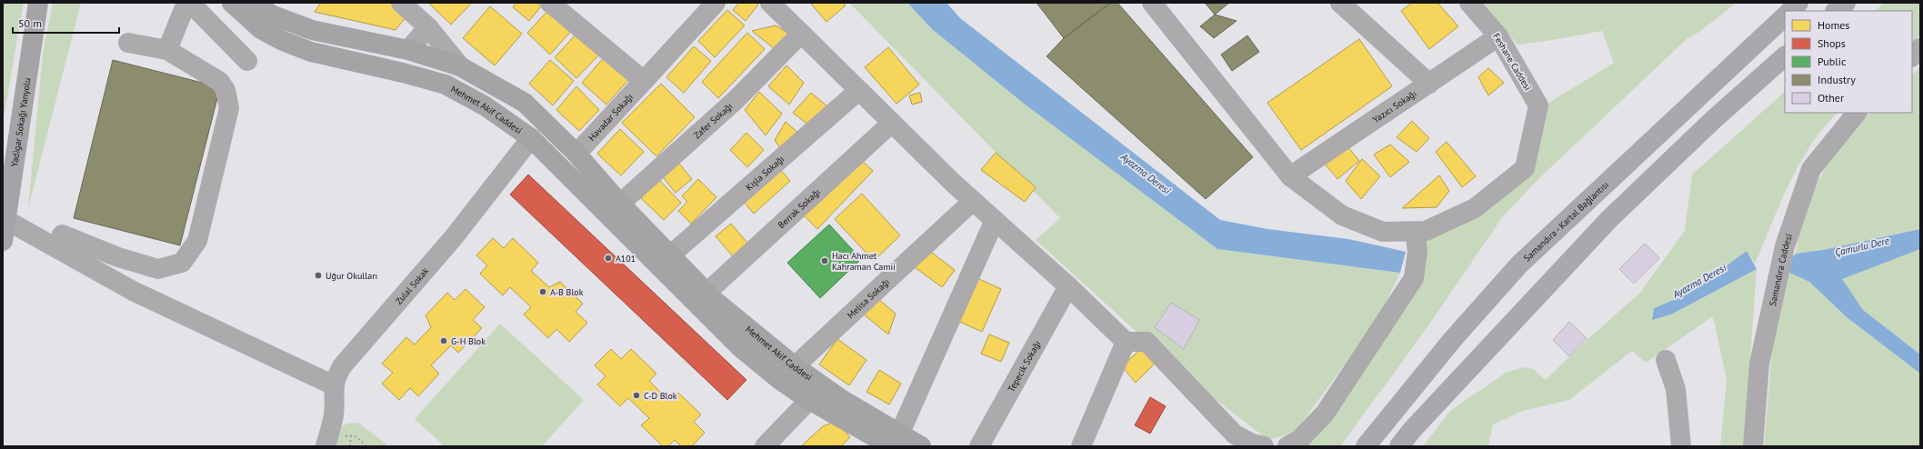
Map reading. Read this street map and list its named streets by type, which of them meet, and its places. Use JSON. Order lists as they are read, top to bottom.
{
  "streets": {
    "highway": ["Samandıra - Kartal Bağlantısı"],
    "main road": ["Mehmet Akif Caddesi", "Yadigar Sokağı Yanyolu"],
    "street": [
      "Feshane Caddesi",
      "Yazıcı Sokağı",
      "Havadar Sokağı",
      "Zafer Sokağı",
      "Kışla Sokağı",
      "Berrak Sokağı",
      "Samandıra Caddesi",
      "Zulal Sokak",
      "Melisa Sokağı",
      "Tepecik Sokağı"
    ]
  },
  "crossings": [
    ["Feshane Caddesi", "Yazıcı Sokağı"],
    ["Mehmet Akif Caddesi", "Havadar Sokağı"],
    ["Mehmet Akif Caddesi", "Zafer Sokağı"],
    ["Mehmet Akif Caddesi", "Kışla Sokağı"],
    ["Mehmet Akif Caddesi", "Berrak Sokağı"],
    ["Mehmet Akif Caddesi", "Zulal Sokak"],
    ["Mehmet Akif Caddesi", "Melisa Sokağı"]
  ],
  "water": ["Ayazma Deresi", "Çamurlu Dere"],
  "places": [
    "A101",
    "Hacı Ahmet Kahraman Camii",
    "Uğur Okulları",
    "A-B Blok",
    "G-H Blok",
    "C-D Blok"
  ],
  "legend": [
    "Homes",
    "Shops",
    "Public",
    "Industry",
    "Other"
  ],
  "scale_bar": "50 m"
}
